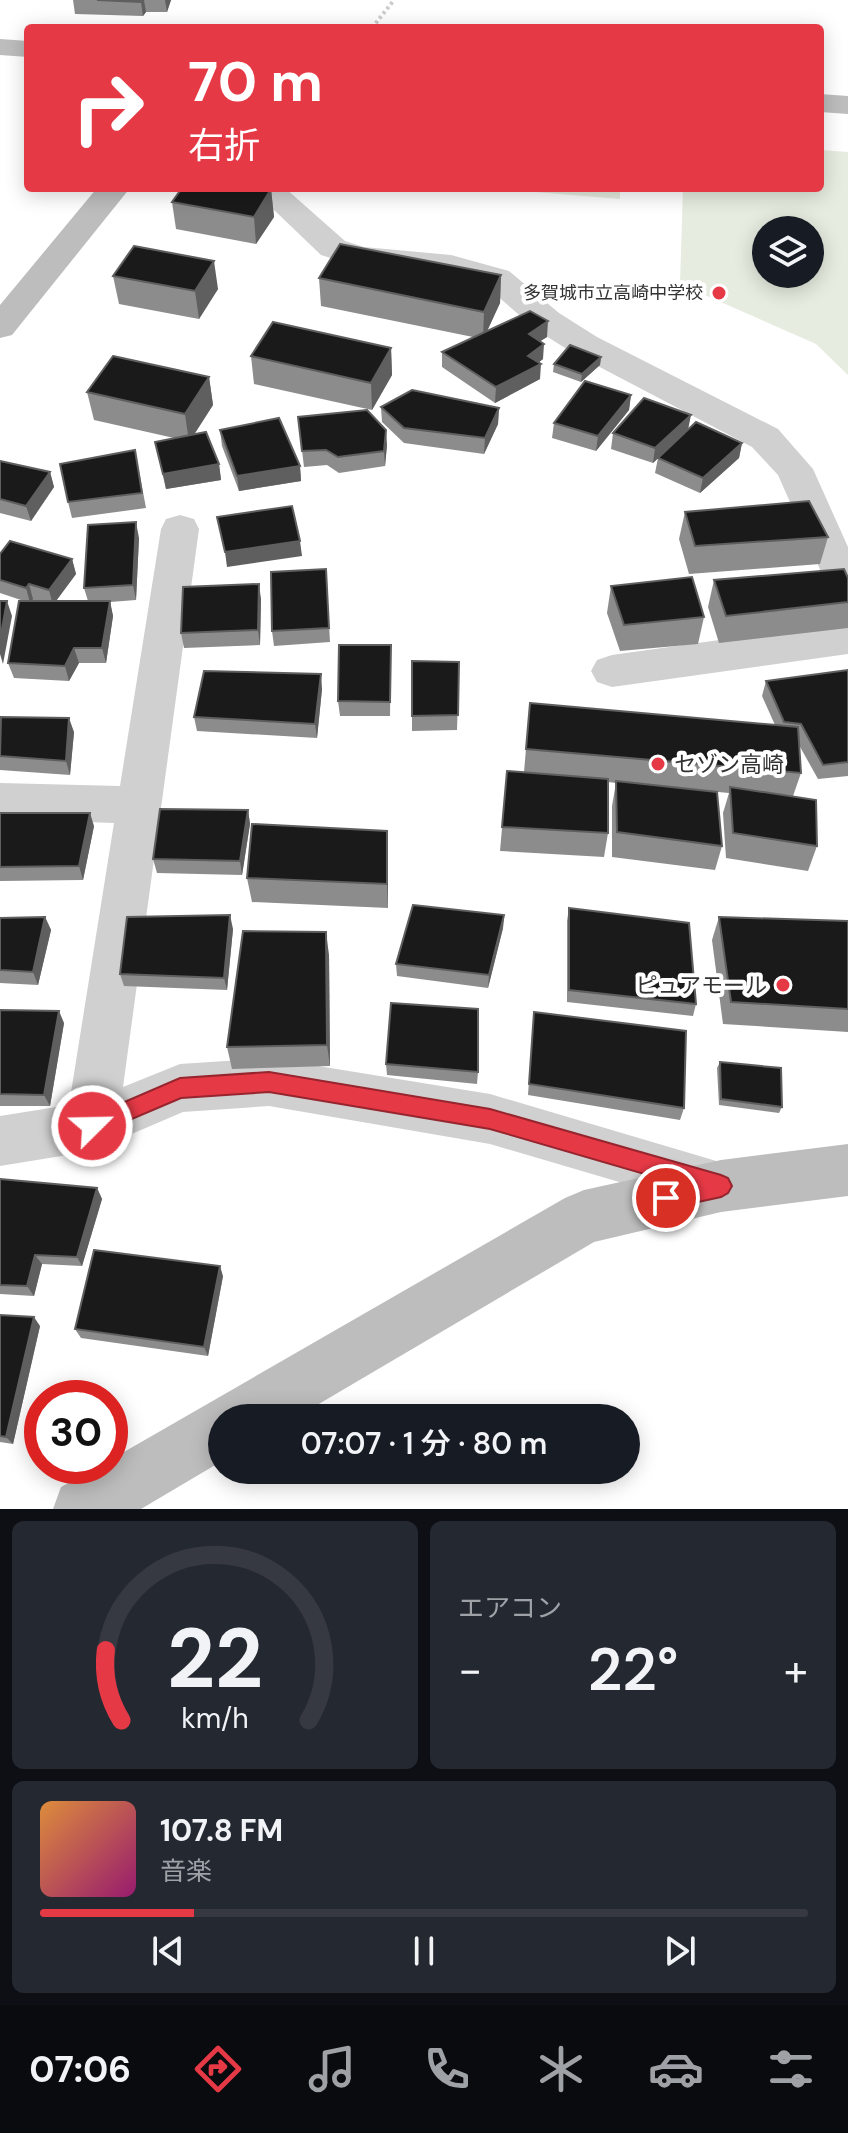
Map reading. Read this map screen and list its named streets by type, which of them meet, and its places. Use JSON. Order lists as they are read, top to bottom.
{
  "places": ["多賀城市立高崎中学校", "セゾン高崎", "ピュアモール"],
  "page": {
    "turn": ["70 m", "右折"],
    "limit": "30",
    "trip": "07:07 · 1 分 · 80 m",
    "tile": "エアコン",
    "heat": ["−", "22°", "+"],
    "song": ["107.8 FM", "音楽"],
    "tabs": "07:06",
    "gauge": ["22", "km/h"]
  }
}
